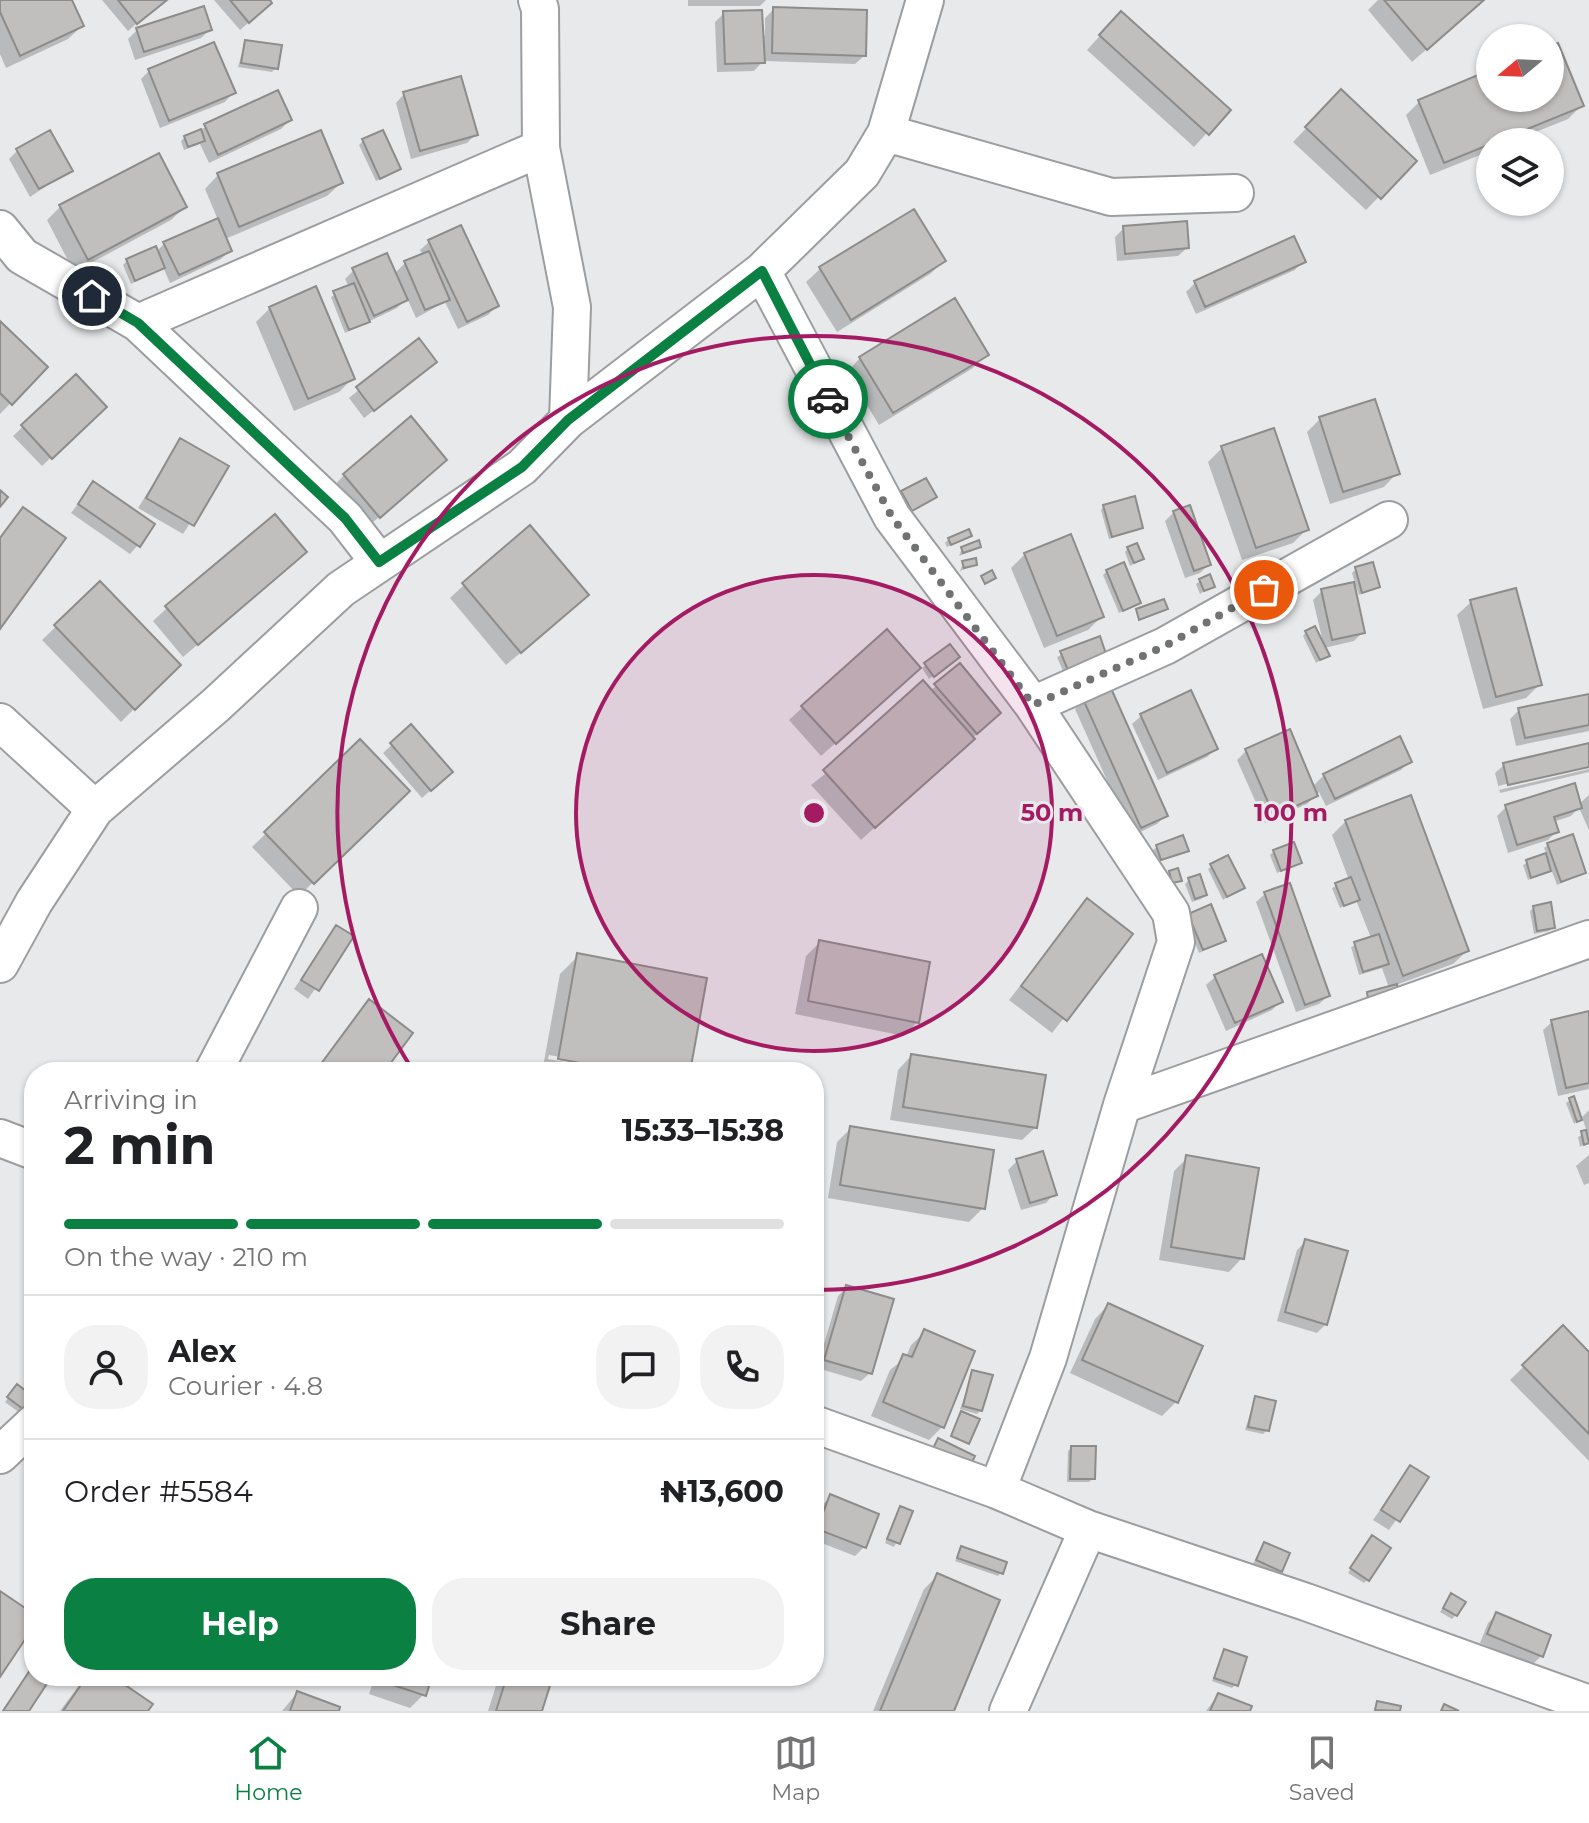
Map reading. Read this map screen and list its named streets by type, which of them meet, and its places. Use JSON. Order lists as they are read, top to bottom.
{
  "north": "left",
  "page": {
    "heading": ["2 min", "Arriving in", "15:33–15:38"],
    "panel": [
      "Alex",
      "Courier · 4.8",
      "Order #5584",
      "₦13,600"
    ],
    "bar": "On the way · 210 m",
    "buttons": ["Help", "Share"],
    "tabs": ["Home", "Map", "Saved"]
  },
  "rings": ["50 m", "100 m"]
}
